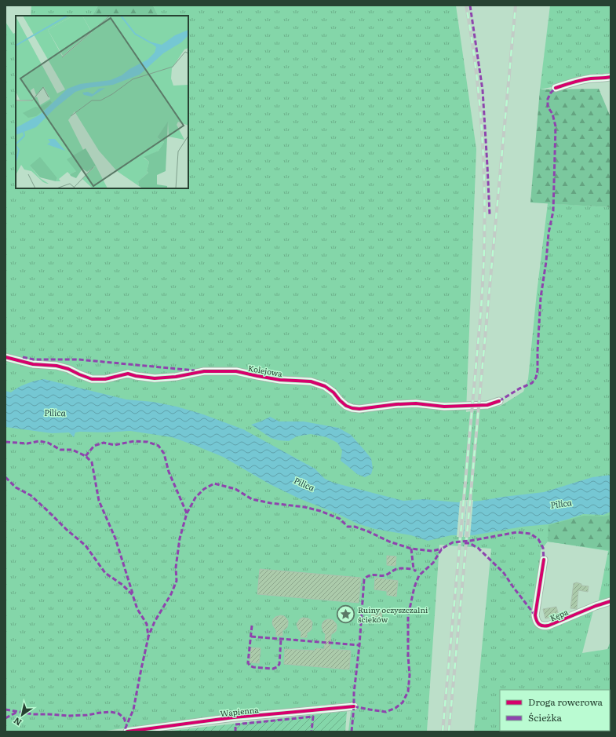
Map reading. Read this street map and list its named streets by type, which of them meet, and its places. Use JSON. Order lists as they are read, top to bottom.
{
  "streets": {
    "street": ["Kolejowa", "Kępa", "Wapienna"]
  },
  "water": ["Pilica"],
  "places": {
    "place": ["Ruiny oczyszczalni ścieków"]
  },
  "legend": ["Droga rowerowa", "Ścieżka"],
  "north": "bottom left"
}
